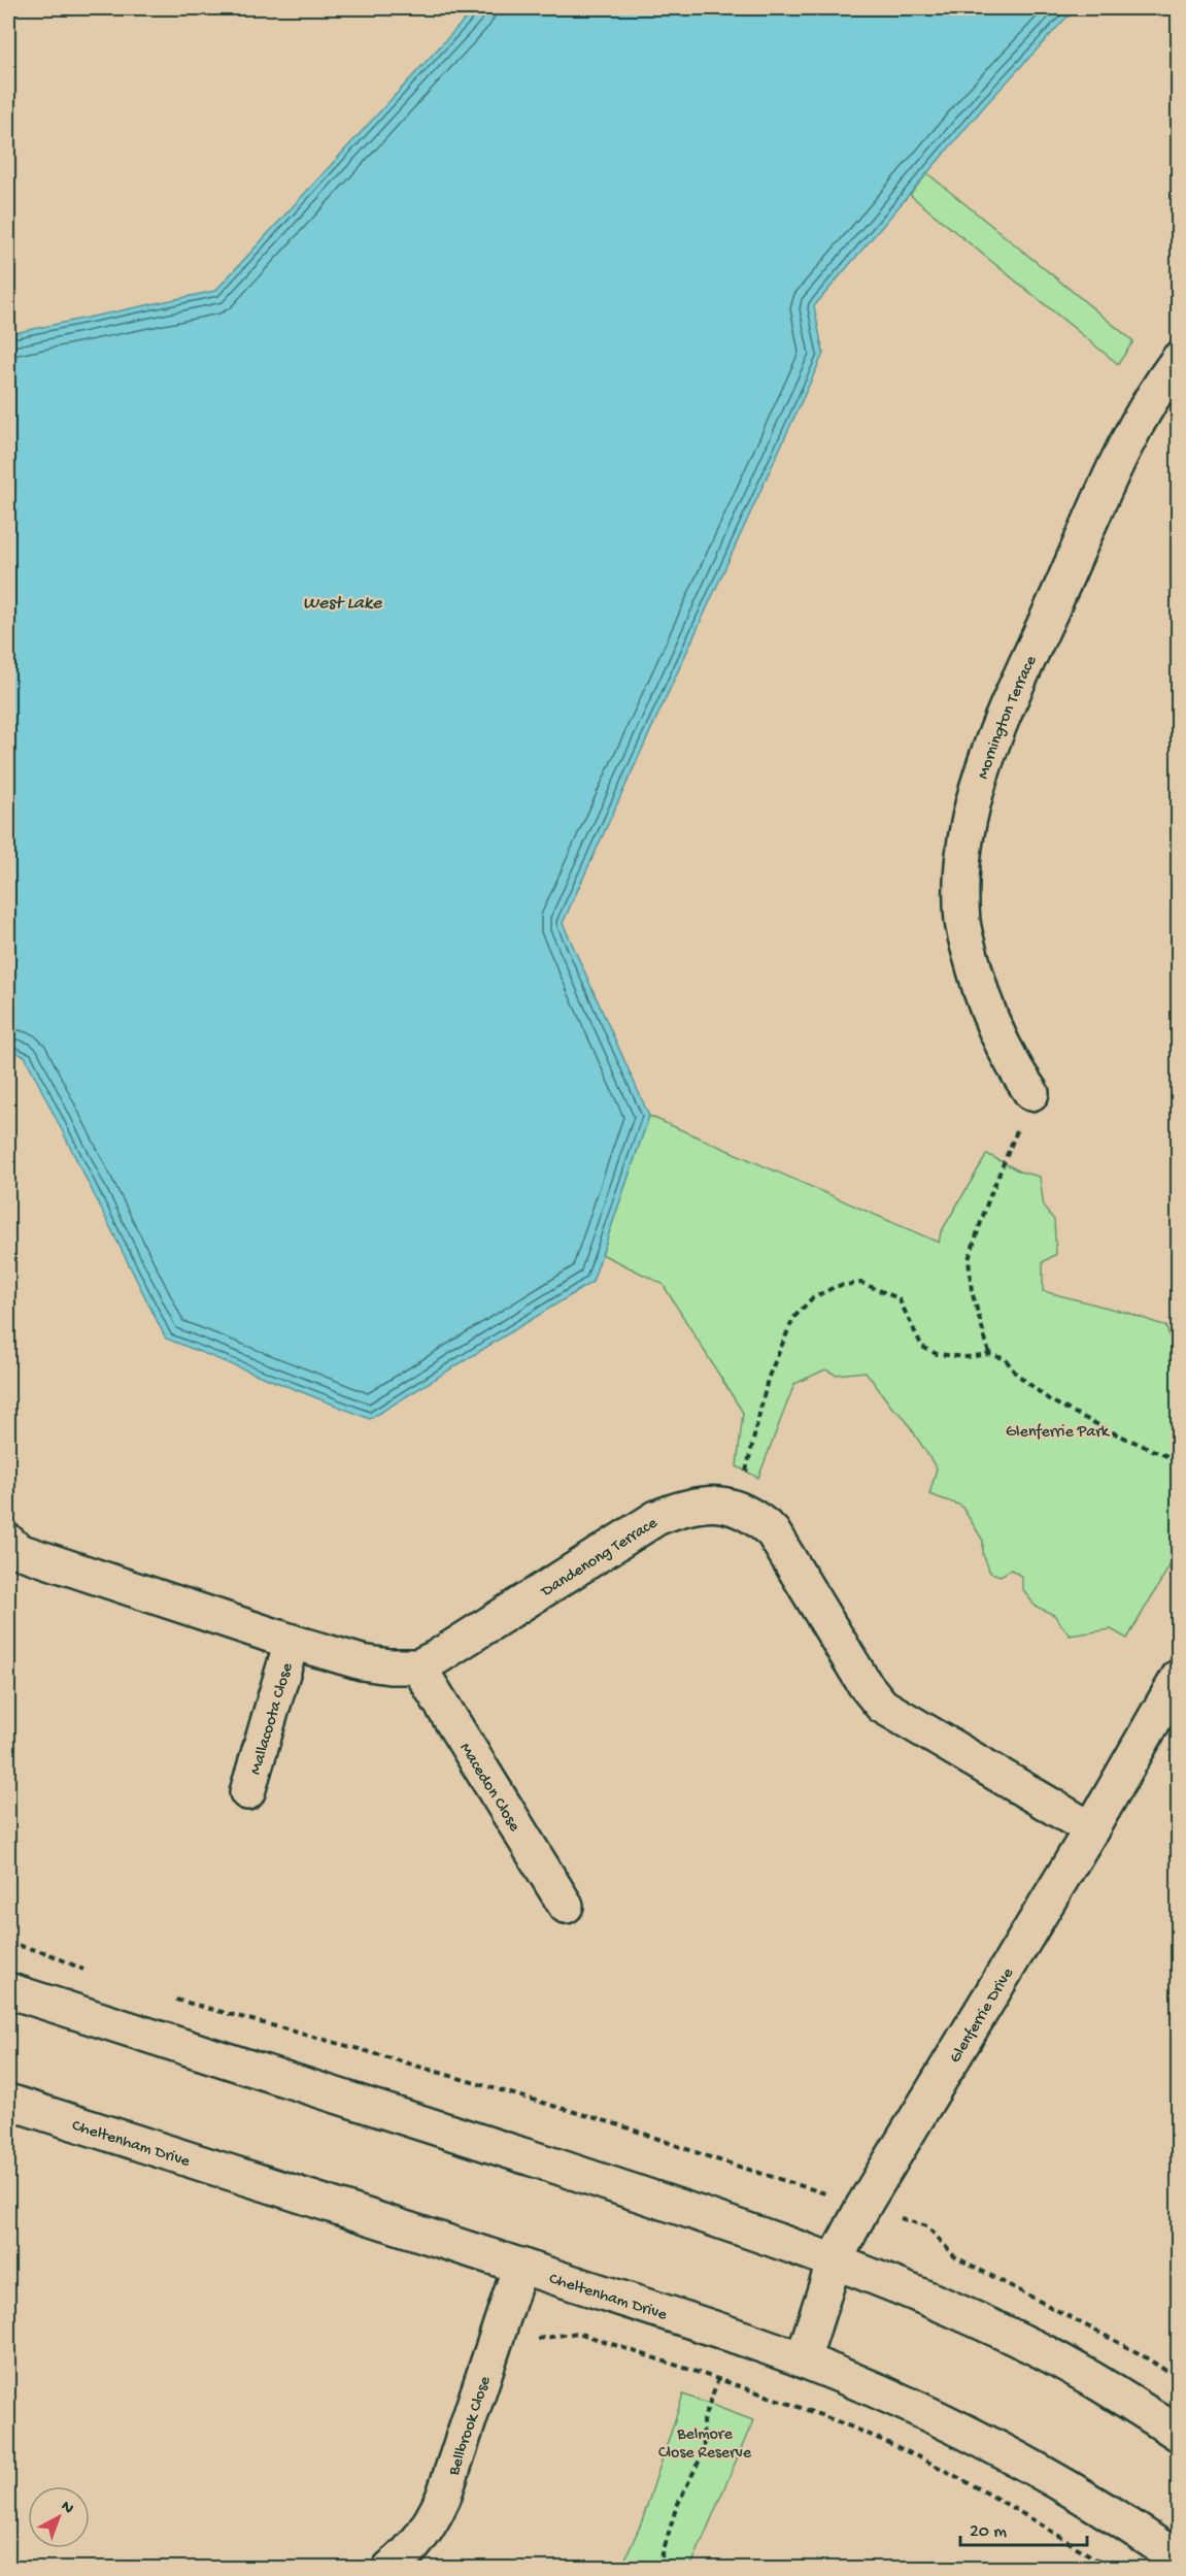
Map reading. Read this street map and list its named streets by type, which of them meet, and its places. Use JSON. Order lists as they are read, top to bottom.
{
  "streets": {
    "street": [
      "Mornington Terrace",
      "Dandenong Terrace",
      "Mallacoota Close",
      "Macedon Close",
      "Glenferrie Drive",
      "Cheltenham Drive",
      "Bellbrook Close"
    ]
  },
  "crossings": [
    ["Dandenong Terrace", "Mallacoota Close"],
    ["Dandenong Terrace", "Macedon Close"],
    ["Dandenong Terrace", "Glenferrie Drive"],
    ["Glenferrie Drive", "Cheltenham Drive"],
    ["Cheltenham Drive", "Bellbrook Close"]
  ],
  "water": ["West Lake"],
  "parks": ["Glenferrie Park", "Belmore Close Reserve"],
  "scale_bar": "20 m",
  "north": "top right"
}
